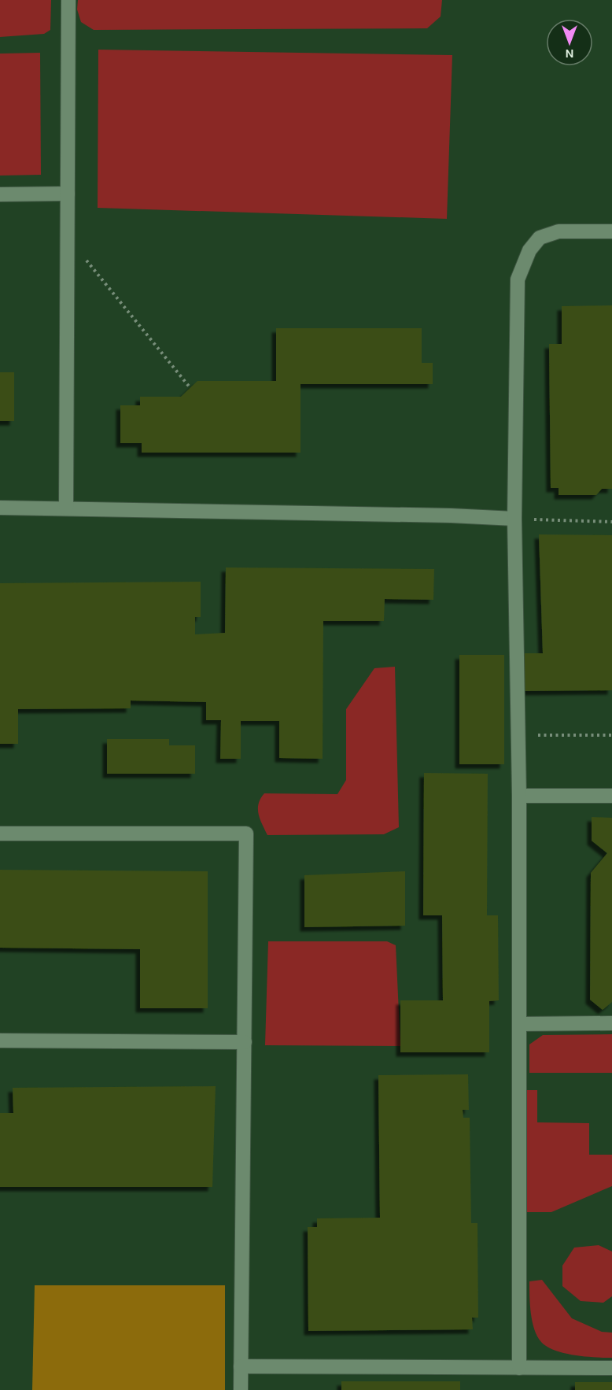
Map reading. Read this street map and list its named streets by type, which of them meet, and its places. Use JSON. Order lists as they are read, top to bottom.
{
  "north": "bottom"
}
